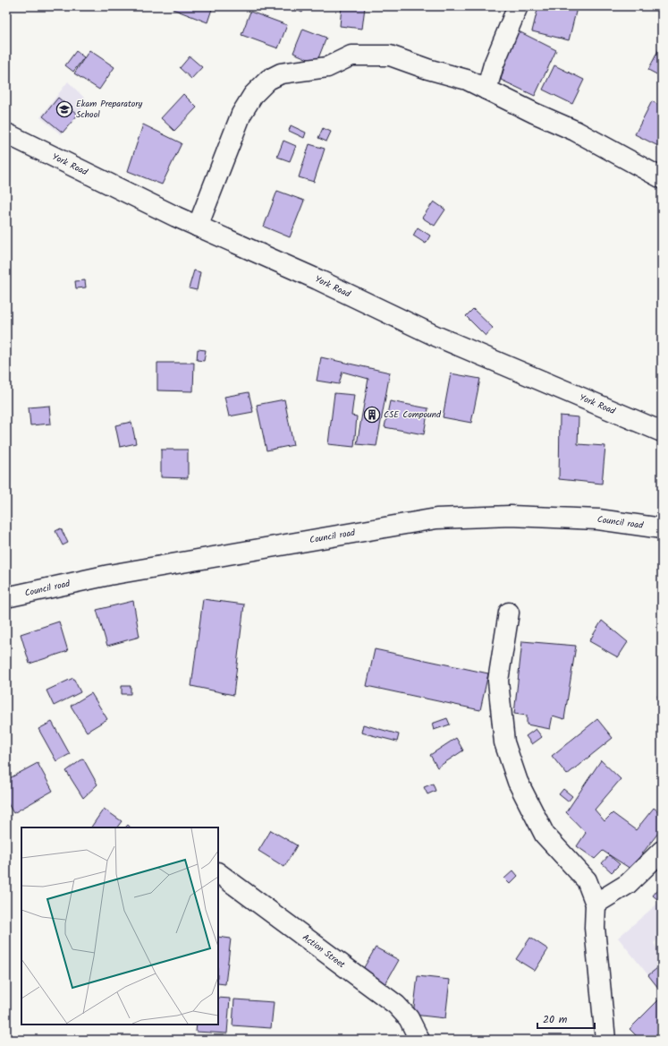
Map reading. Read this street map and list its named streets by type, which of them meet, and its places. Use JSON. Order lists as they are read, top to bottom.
{
  "streets": {
    "street": ["York Road", "Council road", "Action Street"]
  },
  "places": {
    "school or university": ["Ekam Preparatory School"],
    "building": ["CSE Compound"]
  },
  "scale_bar": "20 m"
}
